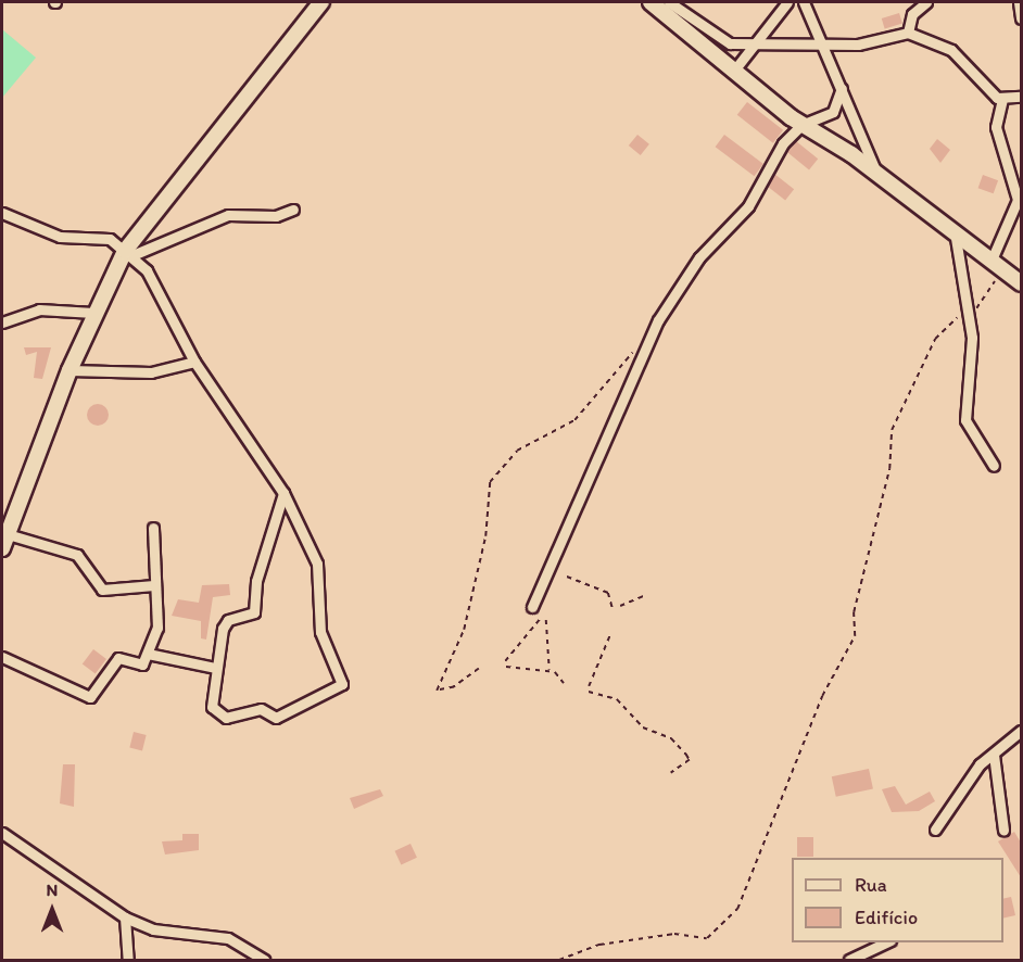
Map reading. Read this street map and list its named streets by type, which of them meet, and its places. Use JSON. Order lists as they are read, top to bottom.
{
  "legend": ["Rua", "Edifício"],
  "north": "top"
}
